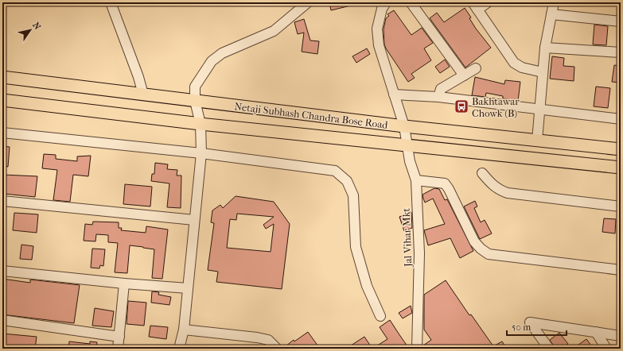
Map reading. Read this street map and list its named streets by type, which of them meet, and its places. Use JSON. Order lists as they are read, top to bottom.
{
  "streets": {
    "main road": ["Netaji Subhash Chandra Bose Road"],
    "street": ["Jal Vihar Mkt"]
  },
  "crossings": [
    ["Netaji Subhash Chandra Bose Road", "Jal Vihar Mkt"]
  ],
  "places": {
    "bus stop": ["Bakhtawar Chowk (B)"]
  },
  "scale_bar": "50 m",
  "north": "top right"
}
